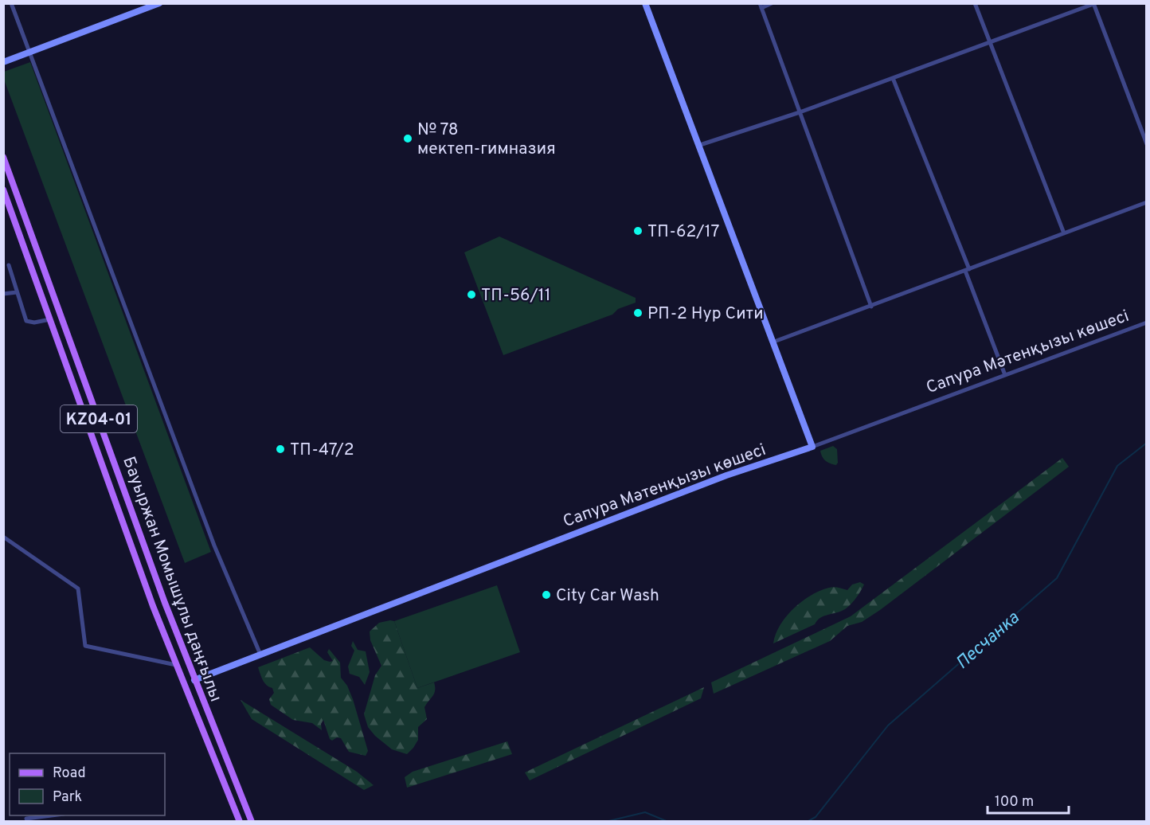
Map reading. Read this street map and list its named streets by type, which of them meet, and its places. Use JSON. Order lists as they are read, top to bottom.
{
  "streets": {
    "main road": ["KZ04-01", "Бауыржан Момышұлы даңғылы"],
    "street": ["Сапура Мәтенқызы көшесі"]
  },
  "crossings": [
    ["Сапура Мәтенқызы көшесі", "Бауыржан Момышұлы даңғылы"]
  ],
  "water": ["Песчанка"],
  "places": [
    "№ 78 мектеп-гимназия",
    "ТП-62/17",
    "ТП-56/11",
    "РП-2 Нур Сити",
    "ТП-47/2",
    "City Car Wash"
  ],
  "legend": ["Road", "Park"],
  "scale_bar": "100 m"
}
